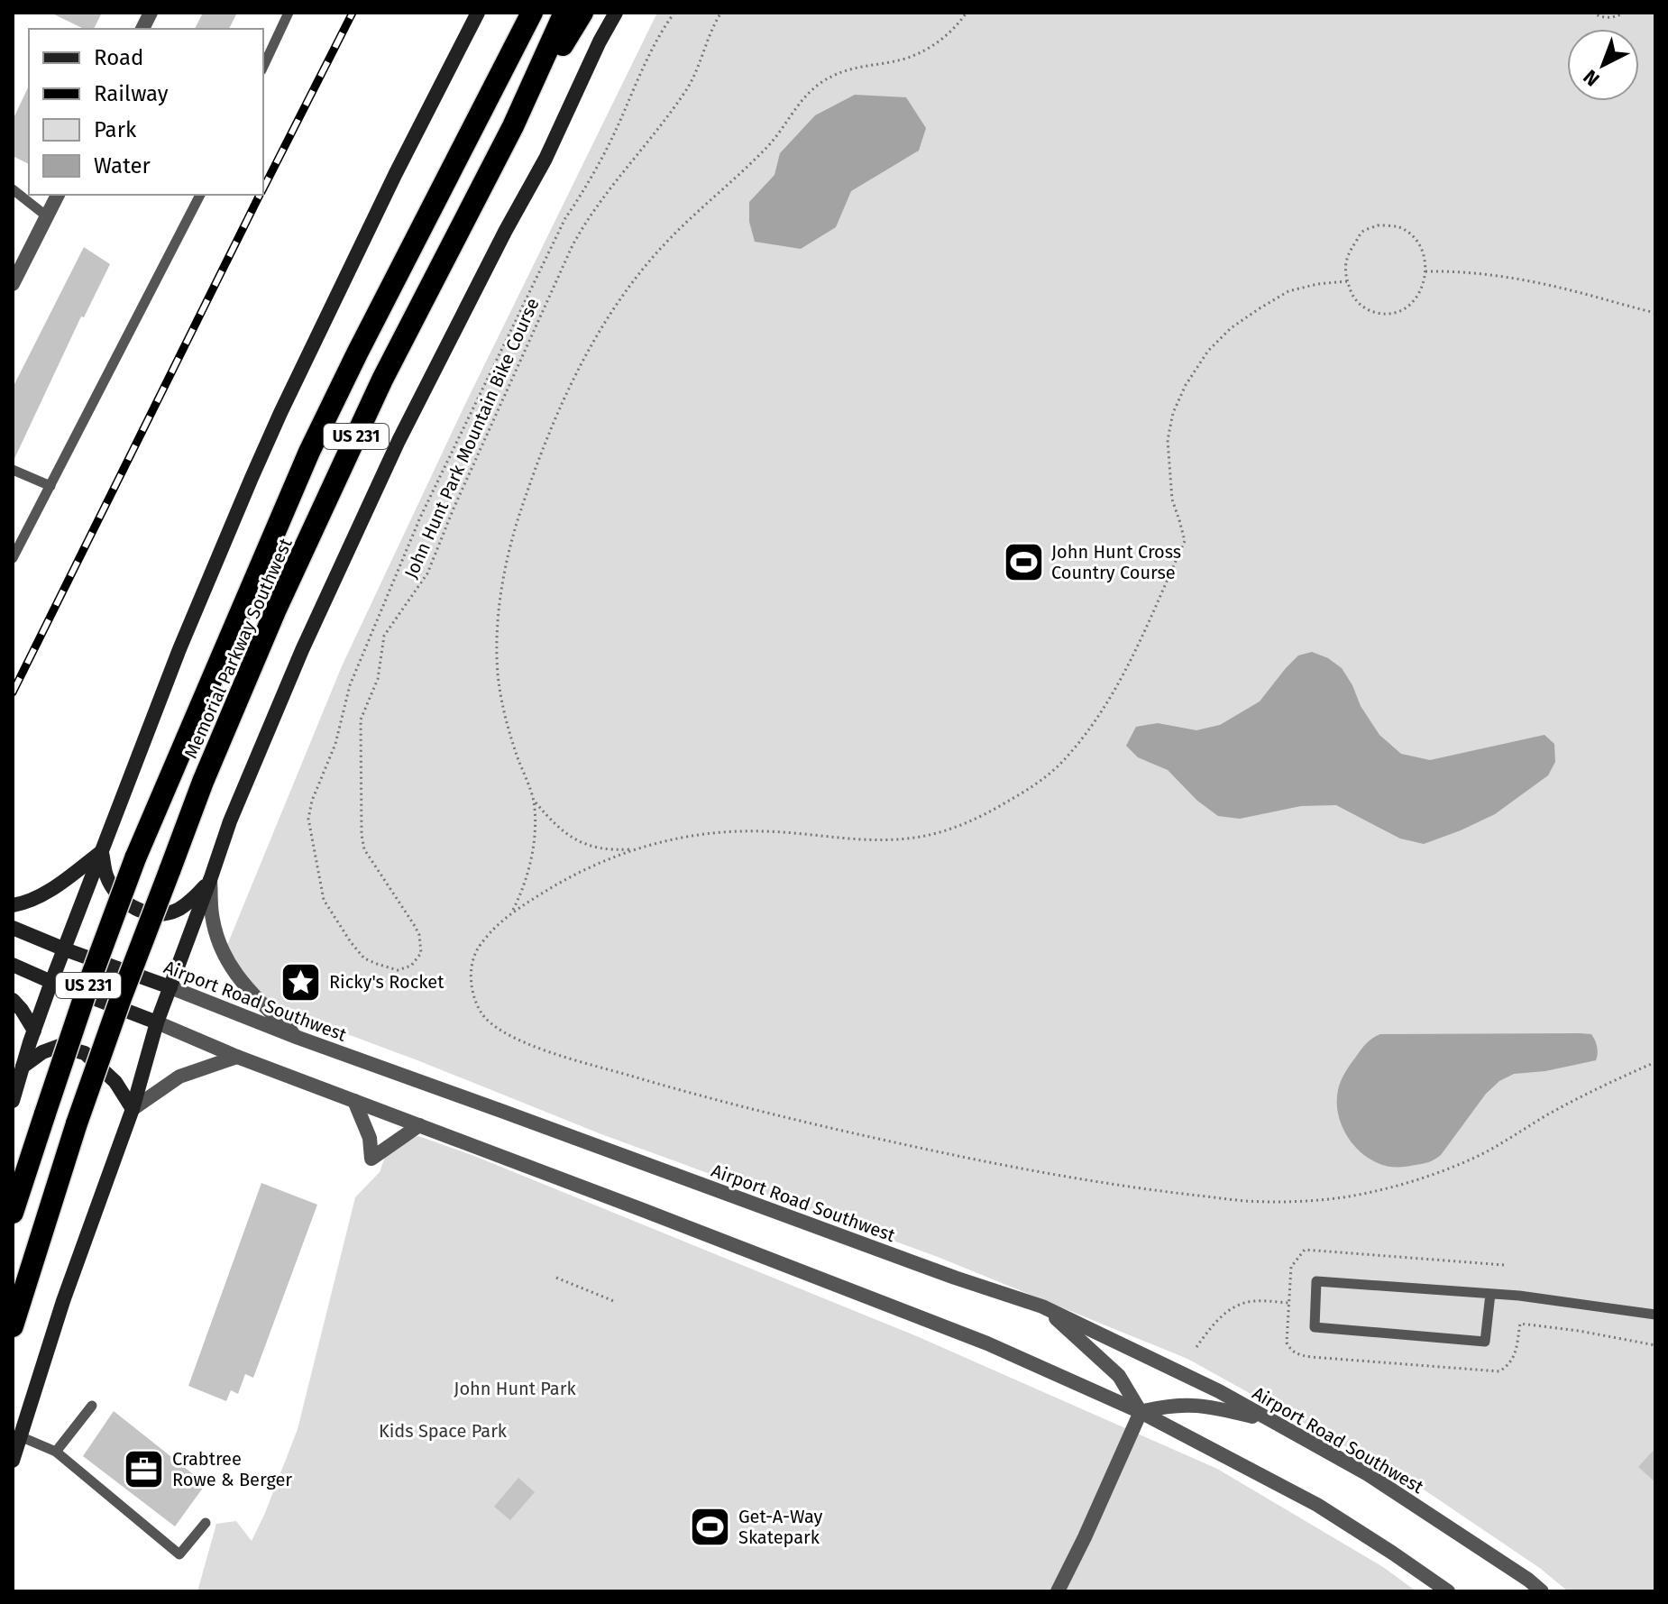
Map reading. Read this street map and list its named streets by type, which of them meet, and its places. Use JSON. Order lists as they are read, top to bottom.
{
  "streets": {
    "highway": ["US 231", "Memorial Parkway Southwest"],
    "main road": ["Airport Road Southwest"],
    "path": ["John Hunt Park Mountain Bike Course"]
  },
  "parks": ["John Hunt Park", "Kids Space Park"],
  "places": {
    "sports": ["John Hunt Cross Country Course", "Get-A-Way Skatepark"],
    "place": ["Ricky's Rocket"],
    "office": ["Crabtree Rowe & Berger"]
  },
  "legend": [
    "Road",
    "Railway",
    "Park",
    "Water"
  ],
  "north": "bottom left"
}
